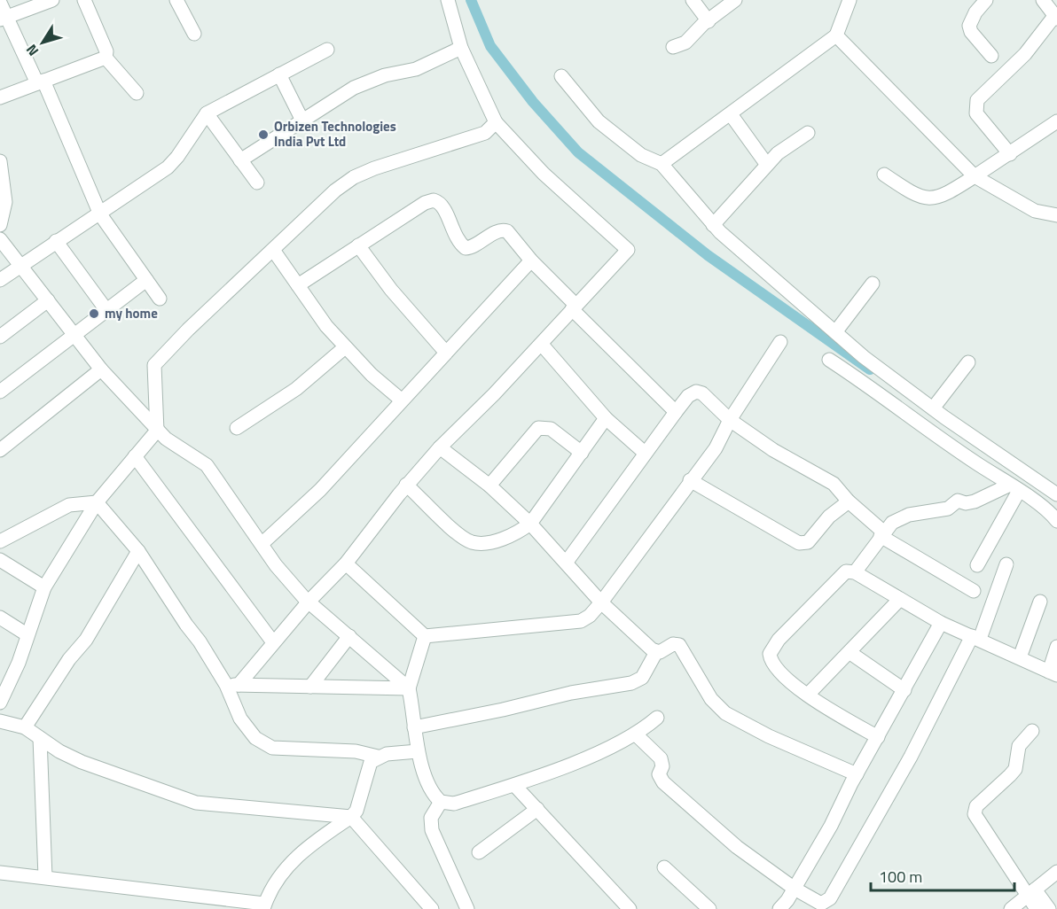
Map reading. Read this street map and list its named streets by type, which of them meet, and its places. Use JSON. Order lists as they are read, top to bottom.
{
  "places": ["Orbizen Technologies India Pvt Ltd", "my home"],
  "scale_bar": "100 m",
  "north": "bottom left"
}
